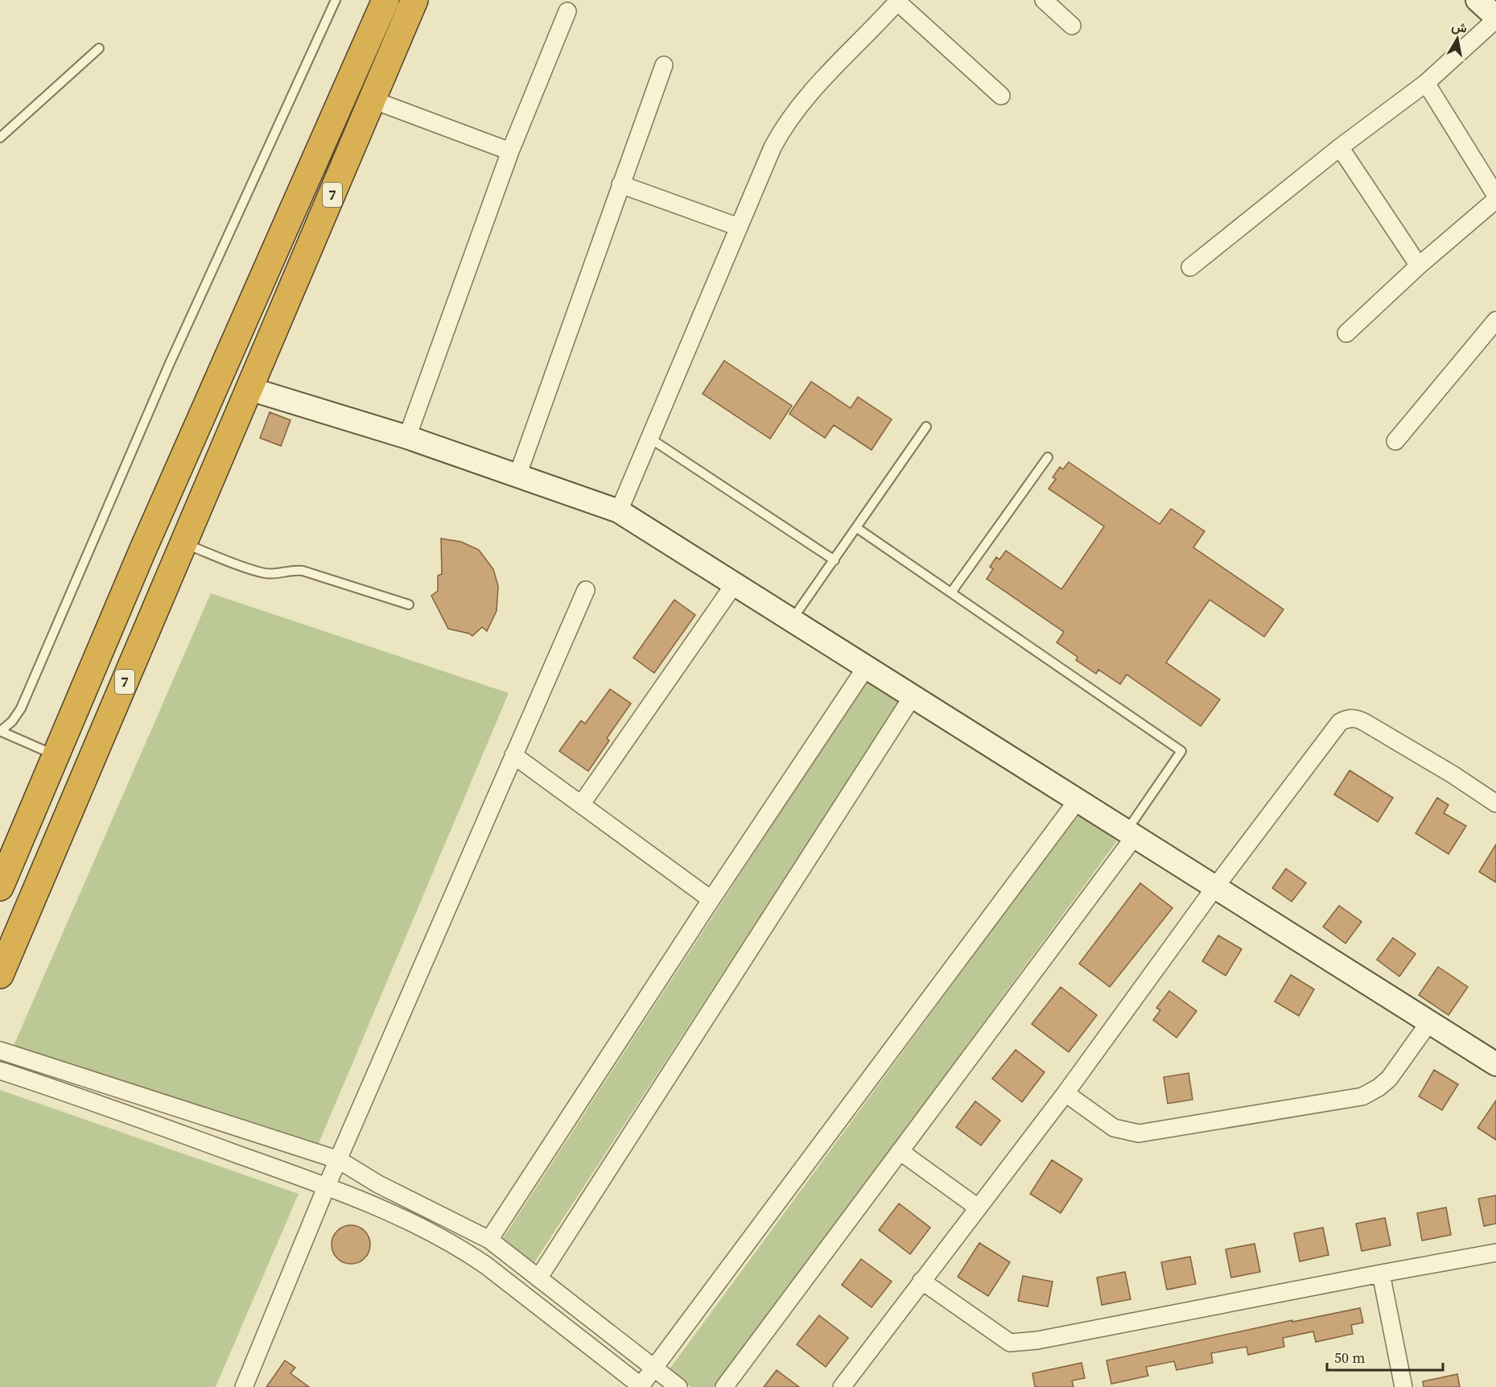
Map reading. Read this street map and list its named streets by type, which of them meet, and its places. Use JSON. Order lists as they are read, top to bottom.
{
  "streets": {
    "highway": ["7"]
  },
  "scale_bar": "50 m",
  "north": "top"
}
